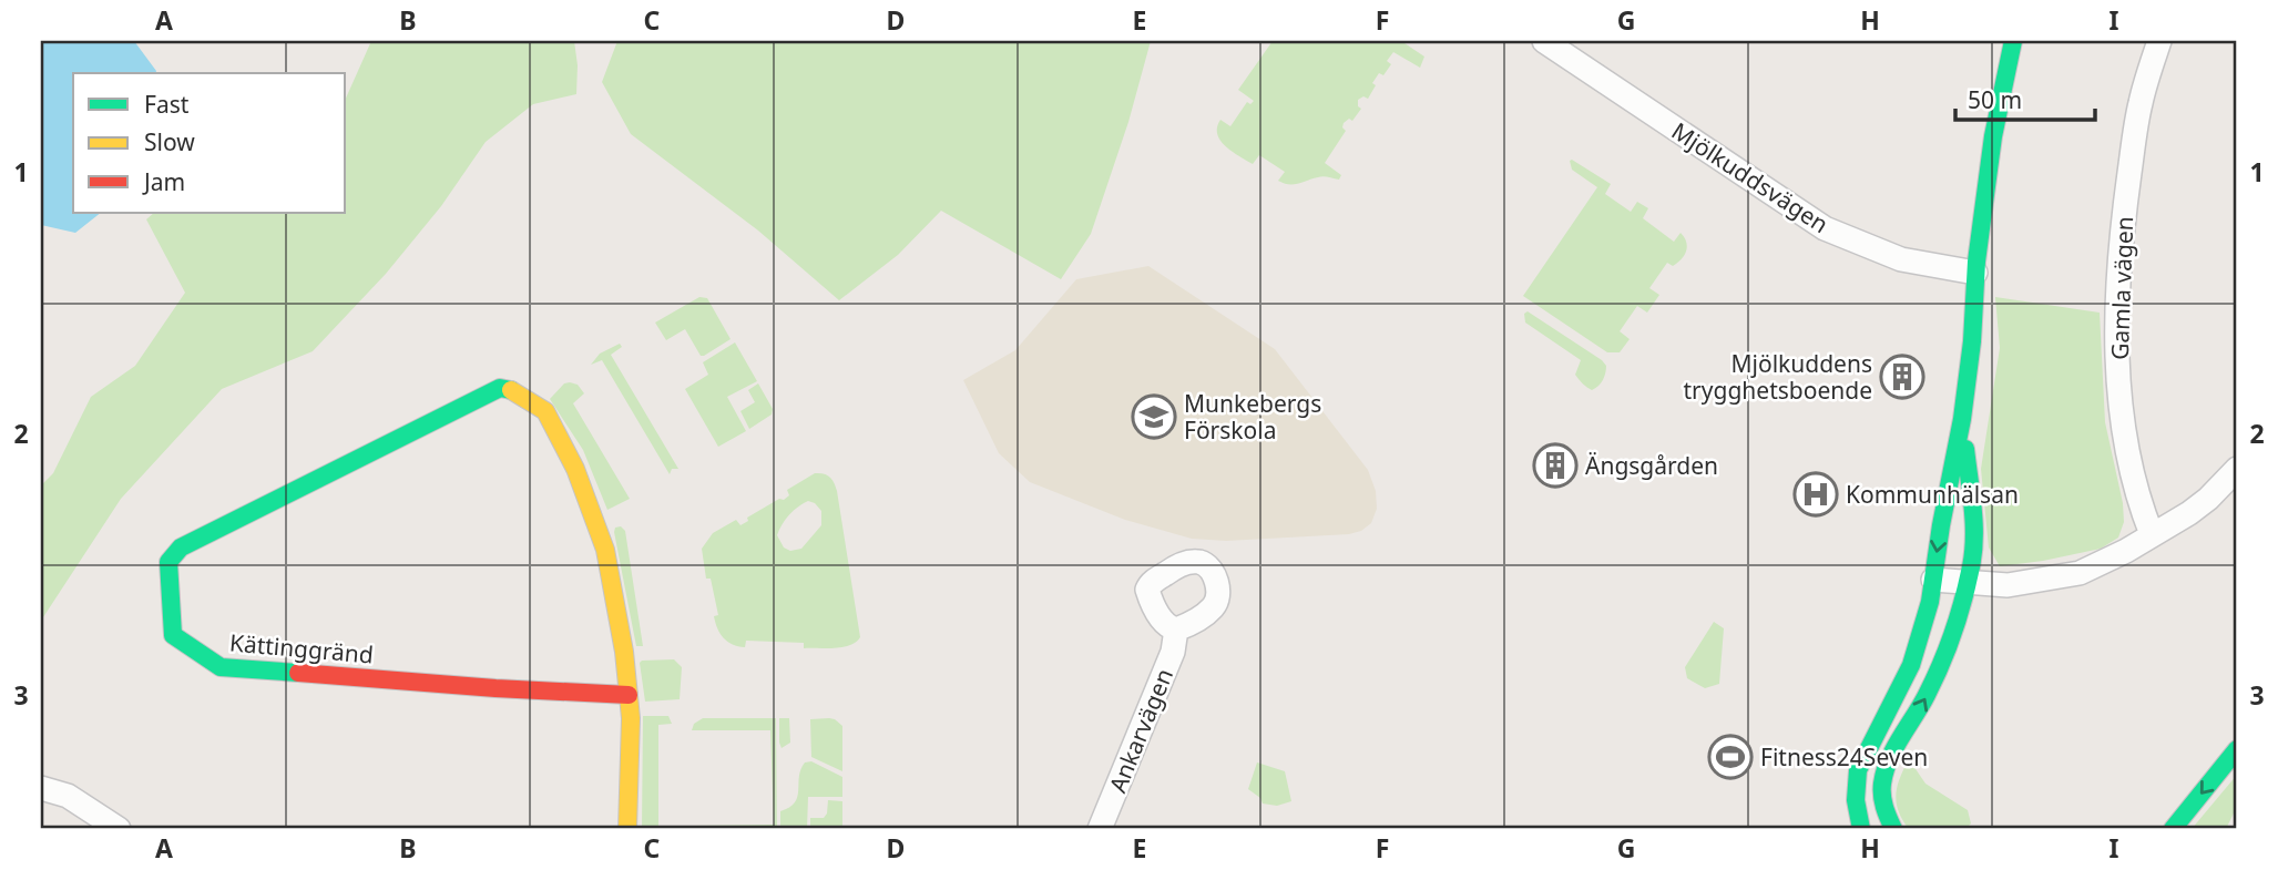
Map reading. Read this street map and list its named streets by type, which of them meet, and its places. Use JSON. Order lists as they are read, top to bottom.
{
  "streets": {
    "street": [
      "Mjölkuddsvägen",
      "Gamla vägen",
      "Kättinggränd",
      "Ankarvägen"
    ]
  },
  "places": {
    "building": ["Mjölkuddens trygghetsboende", "Ängsgården"],
    "school or university": ["Munkebergs Förskola"],
    "hospital": ["Kommunhälsan"],
    "sports": ["Fitness24Seven"]
  },
  "legend": ["Fast", "Slow", "Jam"],
  "scale_bar": "50 m",
  "grid": {
    "columns": [
      "A",
      "B",
      "C",
      "D",
      "E",
      "F",
      "G",
      "H",
      "I"
    ],
    "rows": ["1", "2", "3"]
  }
}
